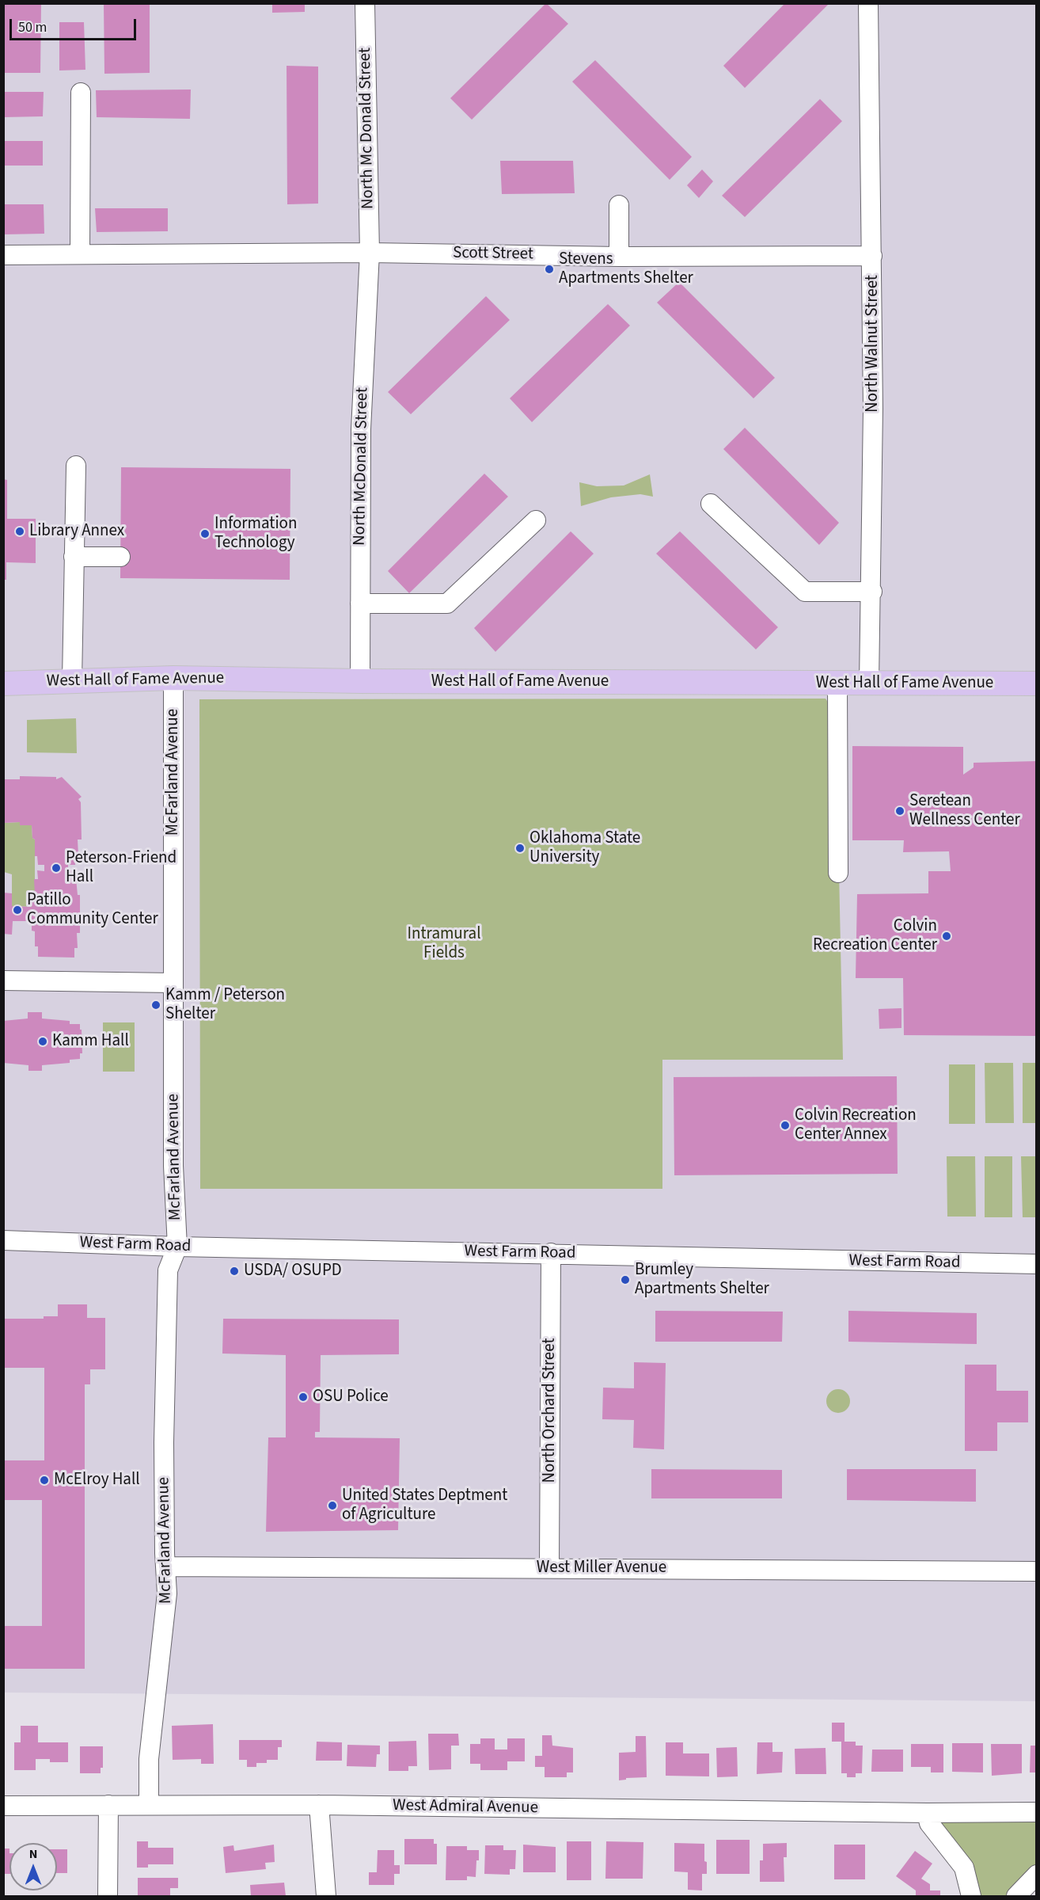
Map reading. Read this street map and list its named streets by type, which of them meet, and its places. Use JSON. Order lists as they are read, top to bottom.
{
  "streets": {
    "main road": ["West Hall of Fame Avenue"],
    "street": [
      "North Mc Donald Street",
      "Scott Street",
      "North Walnut Street",
      "North McDonald Street",
      "McFarland Avenue",
      "West Farm Road",
      "North Orchard Street",
      "West Miller Avenue",
      "West Admiral Avenue"
    ]
  },
  "crossings": [
    ["North Mc Donald Street", "Scott Street"],
    ["North Mc Donald Street", "North McDonald Street"],
    ["Scott Street", "North Walnut Street"],
    ["Scott Street", "North McDonald Street"],
    ["North Walnut Street", "West Hall of Fame Avenue"],
    ["North McDonald Street", "West Hall of Fame Avenue"],
    ["West Hall of Fame Avenue", "McFarland Avenue"],
    ["McFarland Avenue", "West Farm Road"],
    ["McFarland Avenue", "West Miller Avenue"],
    ["McFarland Avenue", "West Admiral Avenue"],
    ["West Farm Road", "North Orchard Street"],
    ["North Orchard Street", "West Miller Avenue"]
  ],
  "parks": ["Intramural Fields"],
  "places": [
    "Stevens Apartments Shelter",
    "Library Annex",
    "Information Technology",
    "Seretean Wellness Center",
    "Oklahoma State University",
    "Peterson-Friend Hall",
    "Patillo Community Center",
    "Colvin Recreation Center",
    "Kamm / Peterson Shelter",
    "Kamm Hall",
    "Colvin Recreation Center Annex",
    "USDA/ OSUPD",
    "Brumley Apartments Shelter",
    "OSU Police",
    "McElroy Hall",
    "United States Deptment of Agriculture"
  ],
  "scale_bar": "50 m",
  "north": "top"
}
